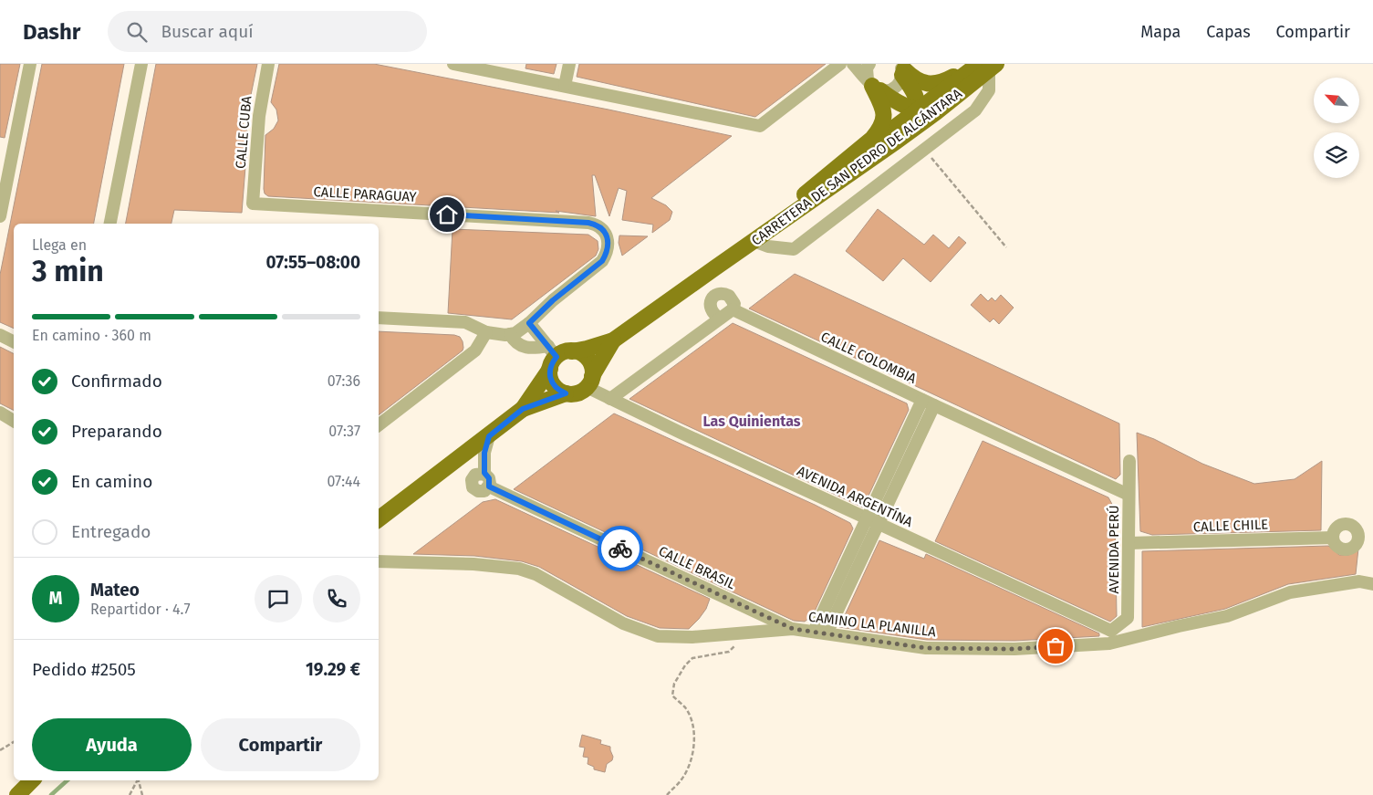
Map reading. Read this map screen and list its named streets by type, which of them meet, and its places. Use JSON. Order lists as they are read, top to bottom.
{
  "streets": {
    "main road": ["CARRETERA DE SAN PEDRO DE ALCÁNTARA"],
    "street": [
      "CALLE CUBA",
      "CALLE PARAGUAY",
      "CALLE COLOMBIA",
      "AVENIDA ARGENTÍNA",
      "CALLE CHILE",
      "AVENIDA PERÚ",
      "CALLE BRASIL",
      "CAMINO LA PLANILLA"
    ]
  },
  "crossings": [
    ["CALLE CUBA", "CALLE PARAGUAY"],
    ["CARRETERA DE SAN PEDRO DE ALCÁNTARA", "AVENIDA ARGENTÍNA"],
    ["CALLE COLOMBIA", "AVENIDA PERÚ"],
    ["AVENIDA ARGENTÍNA", "AVENIDA PERÚ"],
    ["CALLE CHILE", "AVENIDA PERÚ"],
    ["CALLE BRASIL", "CAMINO LA PLANILLA"]
  ],
  "districts": ["Las Quinientas"],
  "north": "top left",
  "page": {
    "header": "Dashr",
    "search": "Buscar aquí",
    "nav": ["Mapa", "Capas", "Compartir"],
    "heading": ["3 min", "Llega en", "07:55–08:00"],
    "panel": [
      "Mateo",
      "Repartidor · 4.7",
      "Pedido #2505",
      "19.29 €"
    ],
    "bar": "En camino · 360 m",
    "list": [
      ["Confirmado", "07:36"],
      ["Preparando", "07:37"],
      ["En camino", "07:44"],
      "Entregado"
    ],
    "round": "M",
    "buttons": ["Ayuda", "Compartir"]
  }
}
